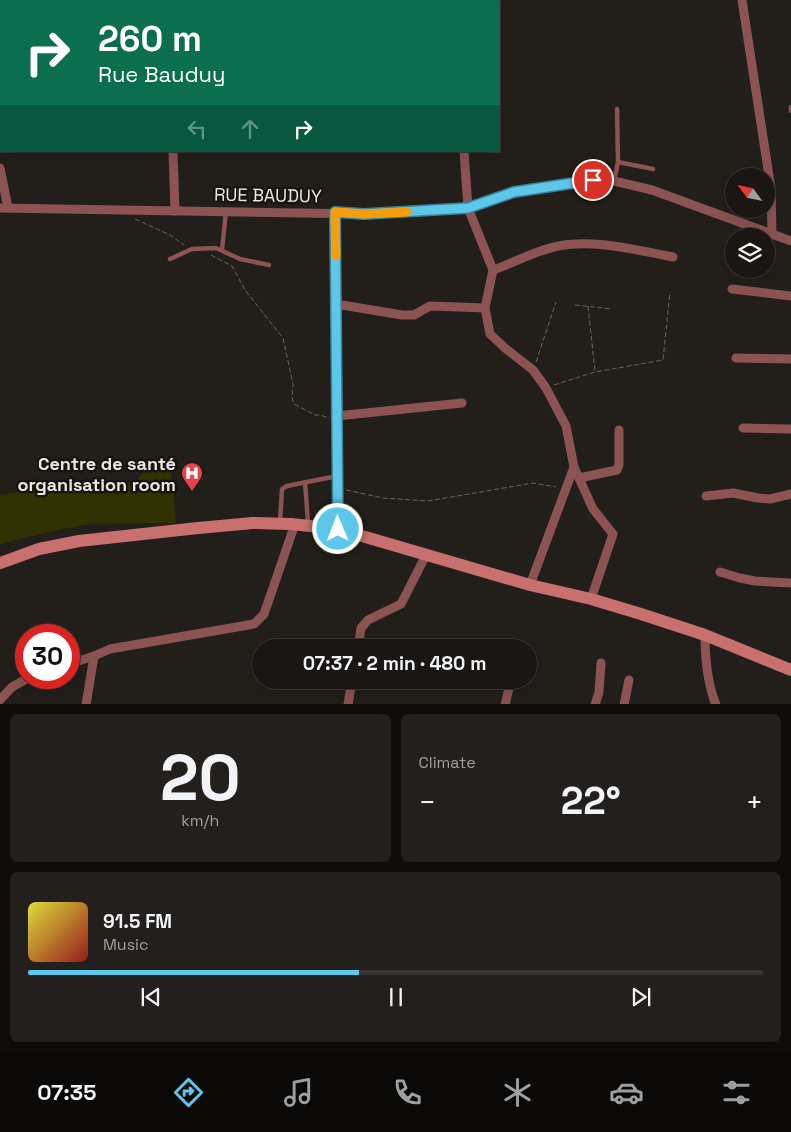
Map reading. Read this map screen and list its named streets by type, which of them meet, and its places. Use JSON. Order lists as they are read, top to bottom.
{
  "streets": {
    "street": ["RUE BAUDUY"]
  },
  "places": {
    "hospital": ["Centre de santé organisation room"]
  },
  "north": "top left",
  "page": {
    "turn": ["260 m", "Rue Bauduy"],
    "limit": "30",
    "trip": "07:37 · 2 min · 480 m",
    "tile": [
      ["20", "km/h"],
      "Climate"
    ],
    "heat": ["−", "22°", "+"],
    "song": ["91.5 FM", "Music"],
    "tabs": "07:35"
  }
}
